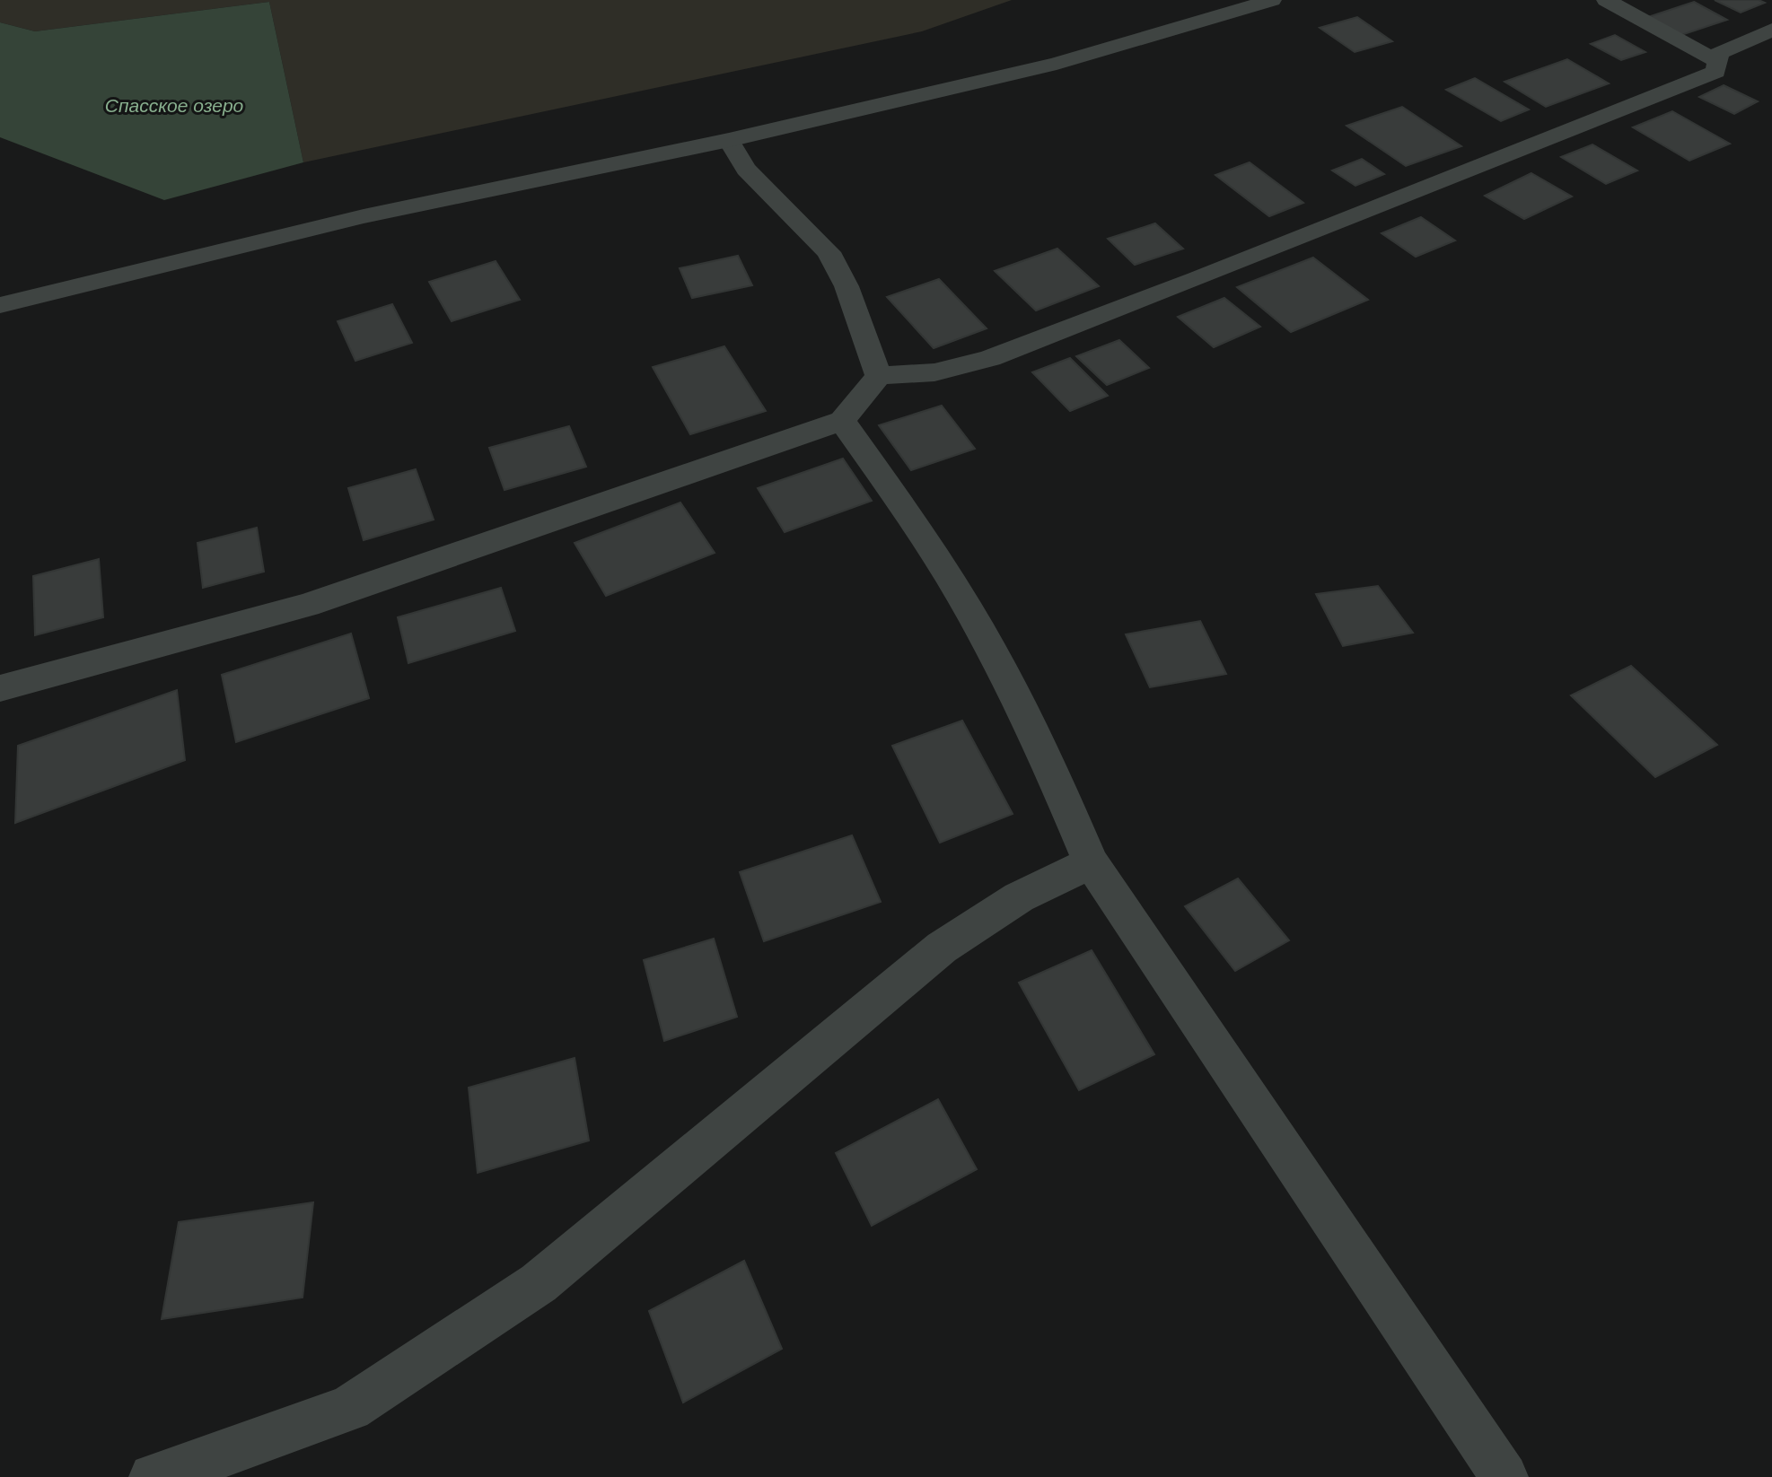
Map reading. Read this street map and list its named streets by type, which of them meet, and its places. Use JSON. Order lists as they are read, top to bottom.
{
  "water": ["Спасское озеро"]
}
